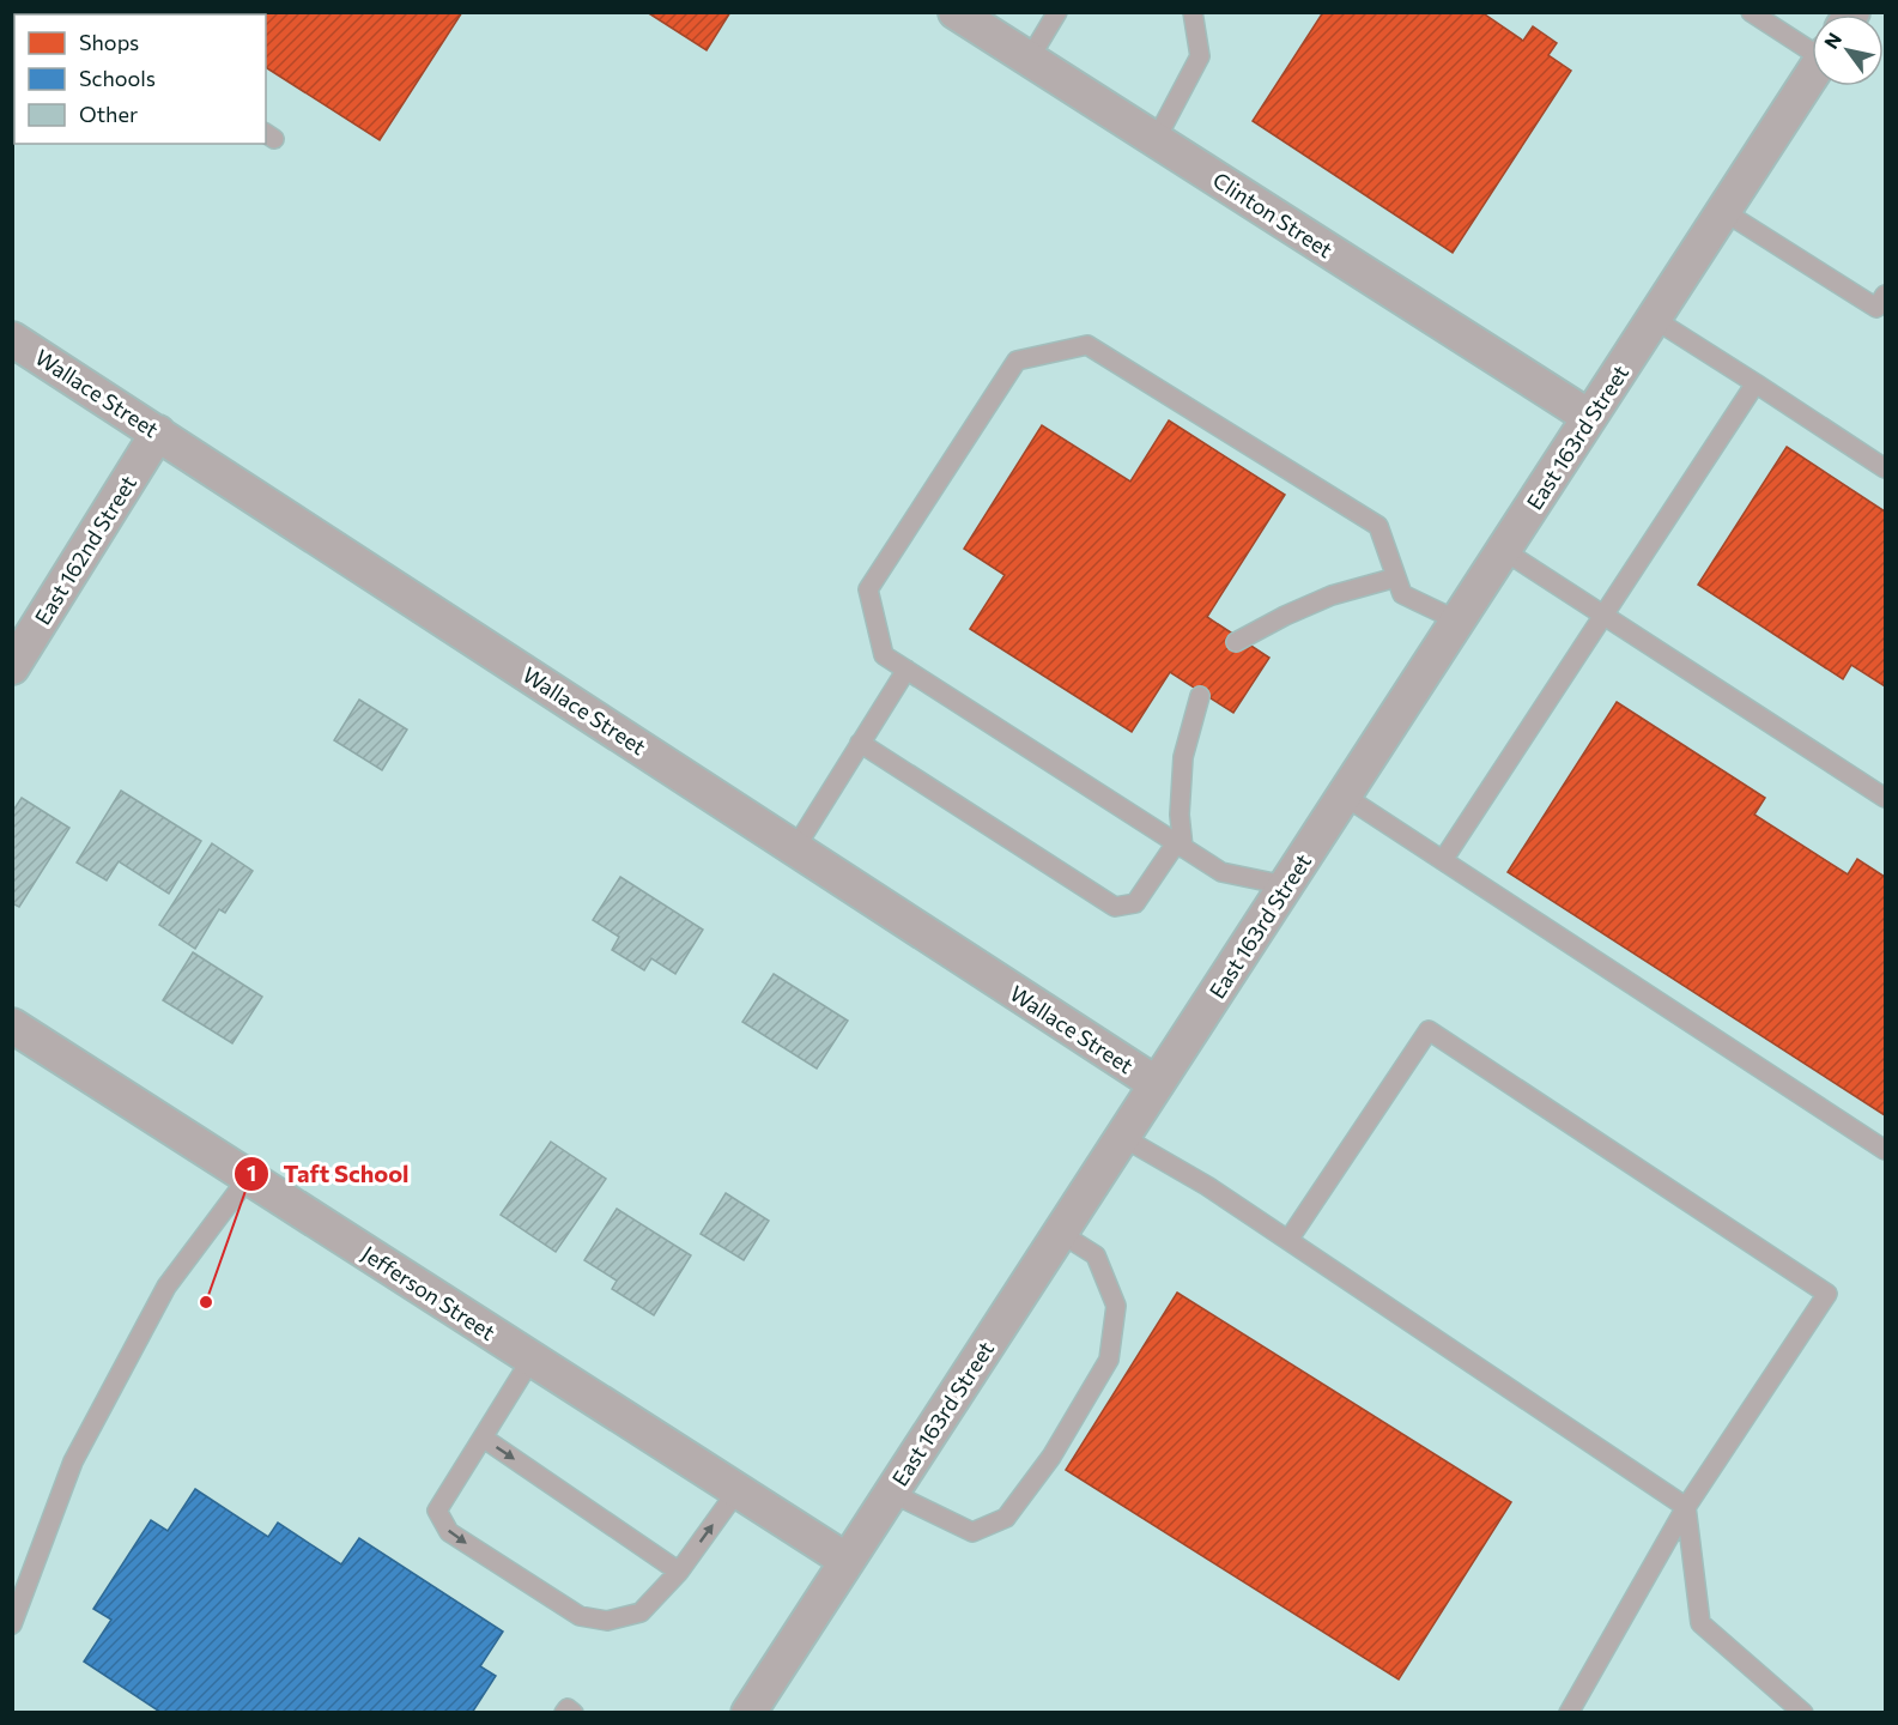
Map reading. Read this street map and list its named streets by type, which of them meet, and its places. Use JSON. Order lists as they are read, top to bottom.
{
  "streets": {
    "street": [
      "Clinton Street",
      "Wallace Street",
      "East 163rd Street",
      "East 162nd Street",
      "Jefferson Street"
    ]
  },
  "crossings": [
    ["Clinton Street", "East 163rd Street"],
    ["Wallace Street", "East 163rd Street"],
    ["Wallace Street", "East 162nd Street"],
    ["East 163rd Street", "Jefferson Street"]
  ],
  "places": ["Taft School"],
  "legend": ["Shops", "Schools", "Other"],
  "north": "top left"
}
